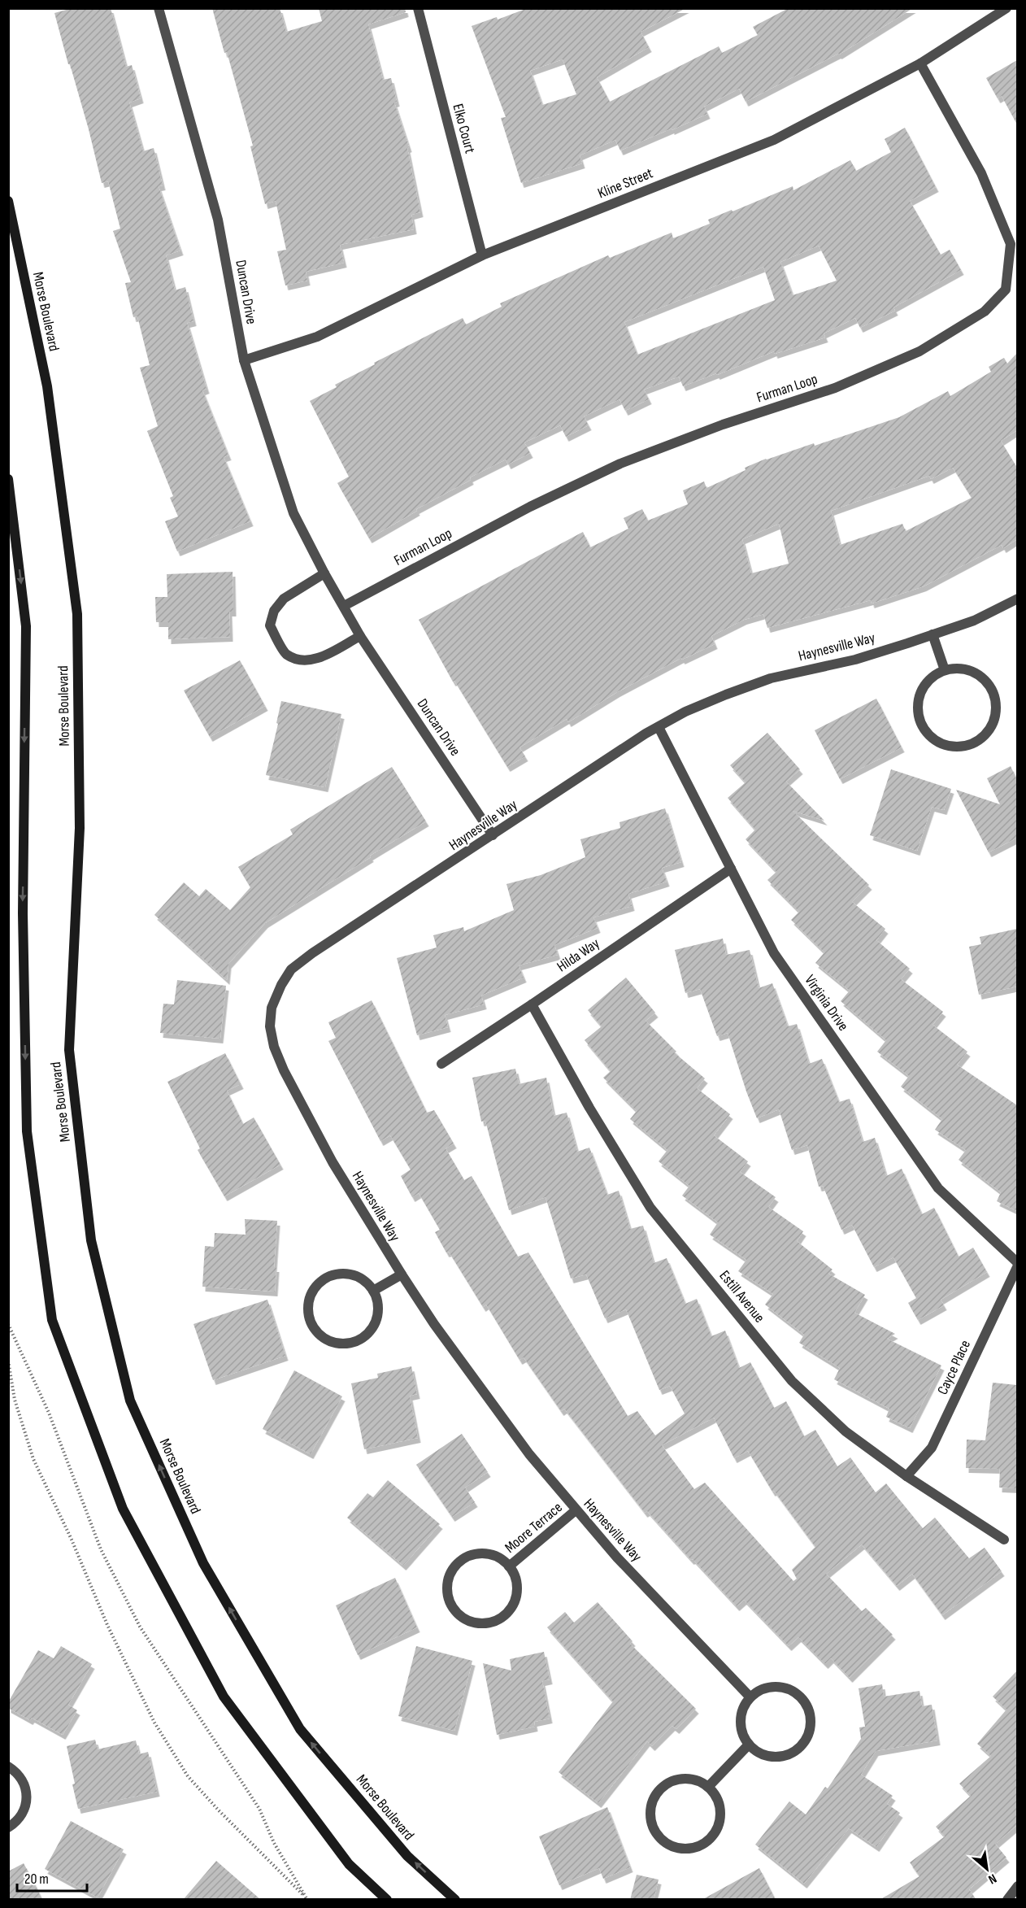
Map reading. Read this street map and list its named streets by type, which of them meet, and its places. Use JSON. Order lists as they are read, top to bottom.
{
  "streets": {
    "main road": ["Morse Boulevard"],
    "street": [
      "Elko Court",
      "Kline Street",
      "Duncan Drive",
      "Furman Loop",
      "Haynesville Way",
      "Hilda Way",
      "Virginia Drive",
      "Estill Avenue",
      "Cayce Place",
      "Moore Terrace"
    ]
  },
  "crossings": [
    ["Elko Court", "Kline Street"],
    ["Kline Street", "Duncan Drive"],
    ["Kline Street", "Furman Loop"],
    ["Duncan Drive", "Furman Loop"],
    ["Duncan Drive", "Haynesville Way"],
    ["Haynesville Way", "Virginia Drive"],
    ["Haynesville Way", "Moore Terrace"],
    ["Hilda Way", "Virginia Drive"],
    ["Hilda Way", "Estill Avenue"],
    ["Virginia Drive", "Cayce Place"],
    ["Estill Avenue", "Cayce Place"]
  ],
  "scale_bar": "20 m",
  "north": "bottom right"
}
